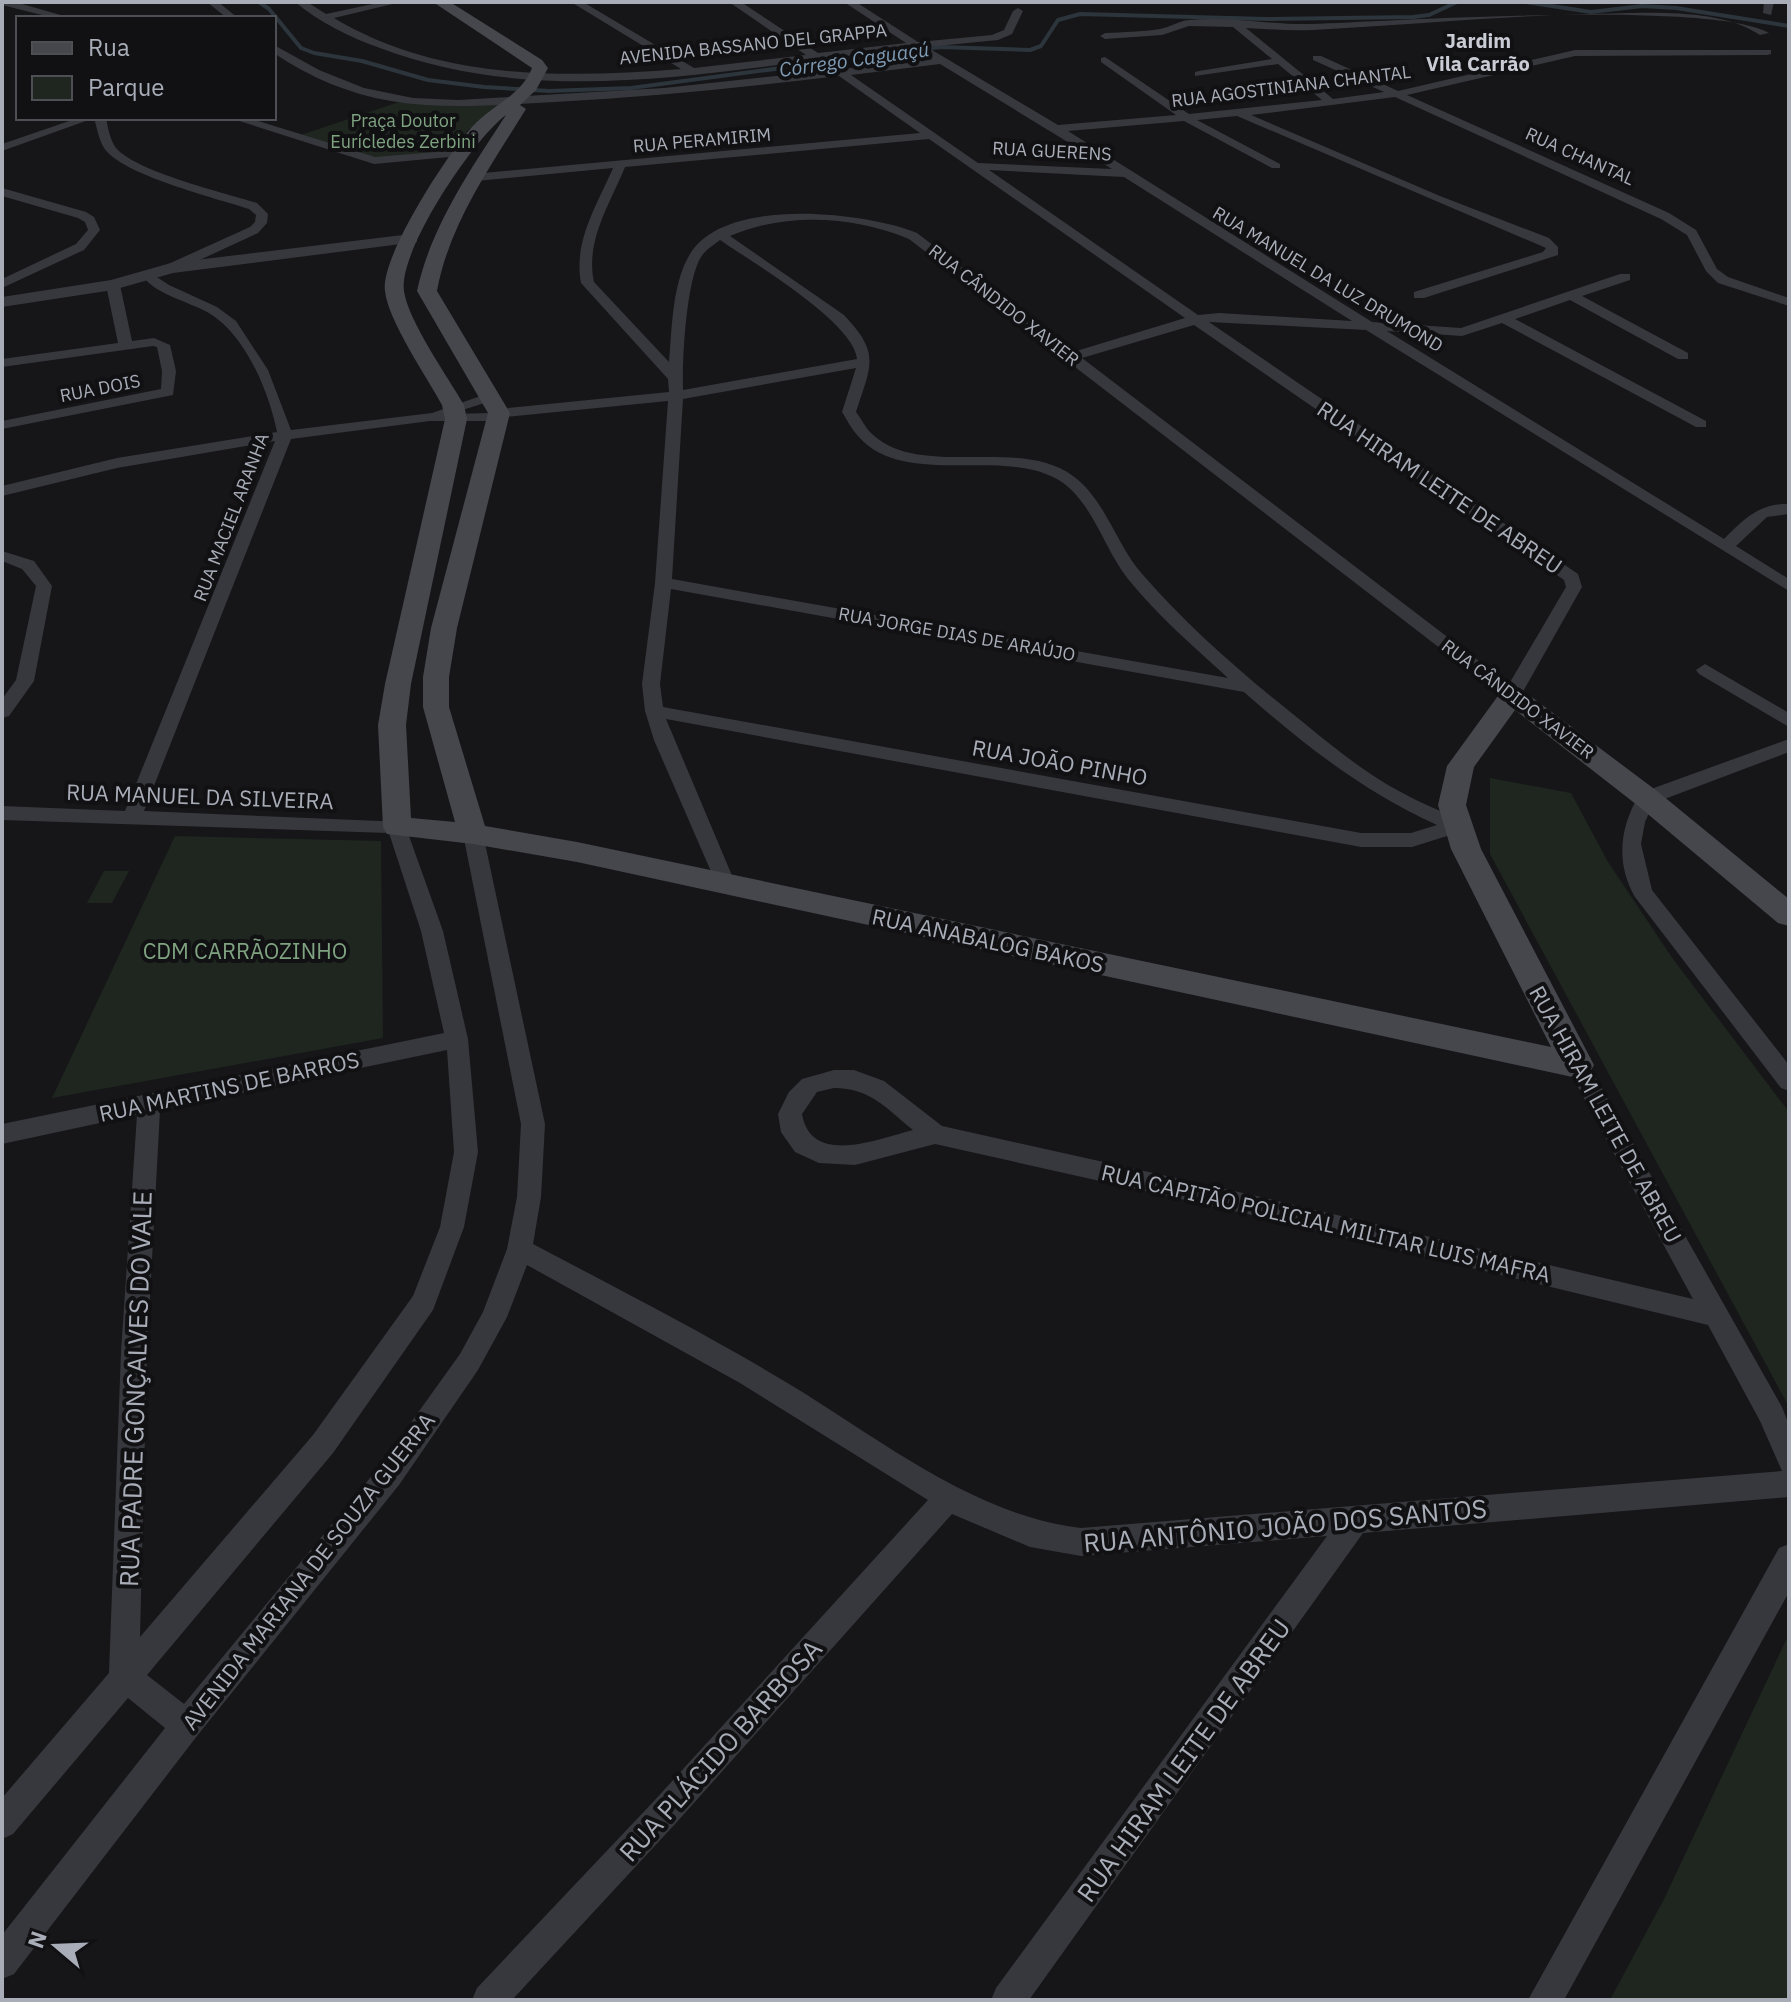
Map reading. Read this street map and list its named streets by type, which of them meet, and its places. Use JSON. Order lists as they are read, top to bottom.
{
  "streets": {
    "main road": [
      "RUA CÂNDIDO XAVIER",
      "RUA HIRAM LEITE DE ABREU",
      "RUA ANABALOG BAKOS",
      "AVENIDA MARIANA DE SOUZA GUERRA"
    ],
    "street": [
      "AVENIDA BASSANO DEL GRAPPA",
      "RUA AGOSTINIANA CHANTAL",
      "RUA PERAMIRIM",
      "RUA GUERENS",
      "RUA CHANTAL",
      "RUA MANUEL DA LUZ DRUMOND",
      "RUA DOIS",
      "RUA MACIEL ARANHA",
      "RUA JORGE DIAS DE ARAÚJO",
      "RUA JOÃO PINHO",
      "RUA MANUEL DA SILVEIRA",
      "RUA MARTINS DE BARROS",
      "RUA CAPITÃO POLICIAL MILITAR LUIS MAFRA",
      "RUA PADRE GONÇALVES DO VALE",
      "RUA ANTÔNIO JOÃO DOS SANTOS",
      "RUA PLÁCIDO BARBOSA"
    ]
  },
  "crossings": [
    ["AVENIDA BASSANO DEL GRAPPA", "RUA MANUEL DA LUZ DRUMOND"],
    ["AVENIDA BASSANO DEL GRAPPA", "RUA HIRAM LEITE DE ABREU"],
    ["RUA AGOSTINIANA CHANTAL", "RUA CHANTAL"],
    ["RUA AGOSTINIANA CHANTAL", "RUA MANUEL DA LUZ DRUMOND"],
    ["RUA PERAMIRIM", "RUA HIRAM LEITE DE ABREU"],
    ["RUA GUERENS", "RUA MANUEL DA LUZ DRUMOND"],
    ["RUA GUERENS", "RUA HIRAM LEITE DE ABREU"],
    ["RUA CÂNDIDO XAVIER", "RUA HIRAM LEITE DE ABREU"],
    ["RUA CÂNDIDO XAVIER", "RUA JORGE DIAS DE ARAÚJO"],
    ["RUA CÂNDIDO XAVIER", "RUA JOÃO PINHO"],
    ["RUA CÂNDIDO XAVIER", "RUA ANABALOG BAKOS"],
    ["RUA HIRAM LEITE DE ABREU", "RUA JOÃO PINHO"],
    ["RUA HIRAM LEITE DE ABREU", "RUA ANABALOG BAKOS"],
    ["RUA HIRAM LEITE DE ABREU", "RUA CAPITÃO POLICIAL MILITAR LUIS MAFRA"],
    ["RUA HIRAM LEITE DE ABREU", "RUA ANTÔNIO JOÃO DOS SANTOS"],
    ["RUA MACIEL ARANHA", "RUA MANUEL DA SILVEIRA"],
    ["RUA MANUEL DA SILVEIRA", "RUA ANABALOG BAKOS"],
    ["RUA ANABALOG BAKOS", "AVENIDA MARIANA DE SOUZA GUERRA"],
    ["RUA MARTINS DE BARROS", "RUA PADRE GONÇALVES DO VALE"],
    ["RUA ANTÔNIO JOÃO DOS SANTOS", "AVENIDA MARIANA DE SOUZA GUERRA"],
    ["RUA ANTÔNIO JOÃO DOS SANTOS", "RUA PLÁCIDO BARBOSA"]
  ],
  "districts": ["Jardim Vila Carrão"],
  "water": ["Córrego Caguaçú"],
  "parks": ["Praça Doutor Eurícledes Zerbini", "CDM CARRÃOZINHO"],
  "legend": ["Rua", "Parque"],
  "north": "left"
}
